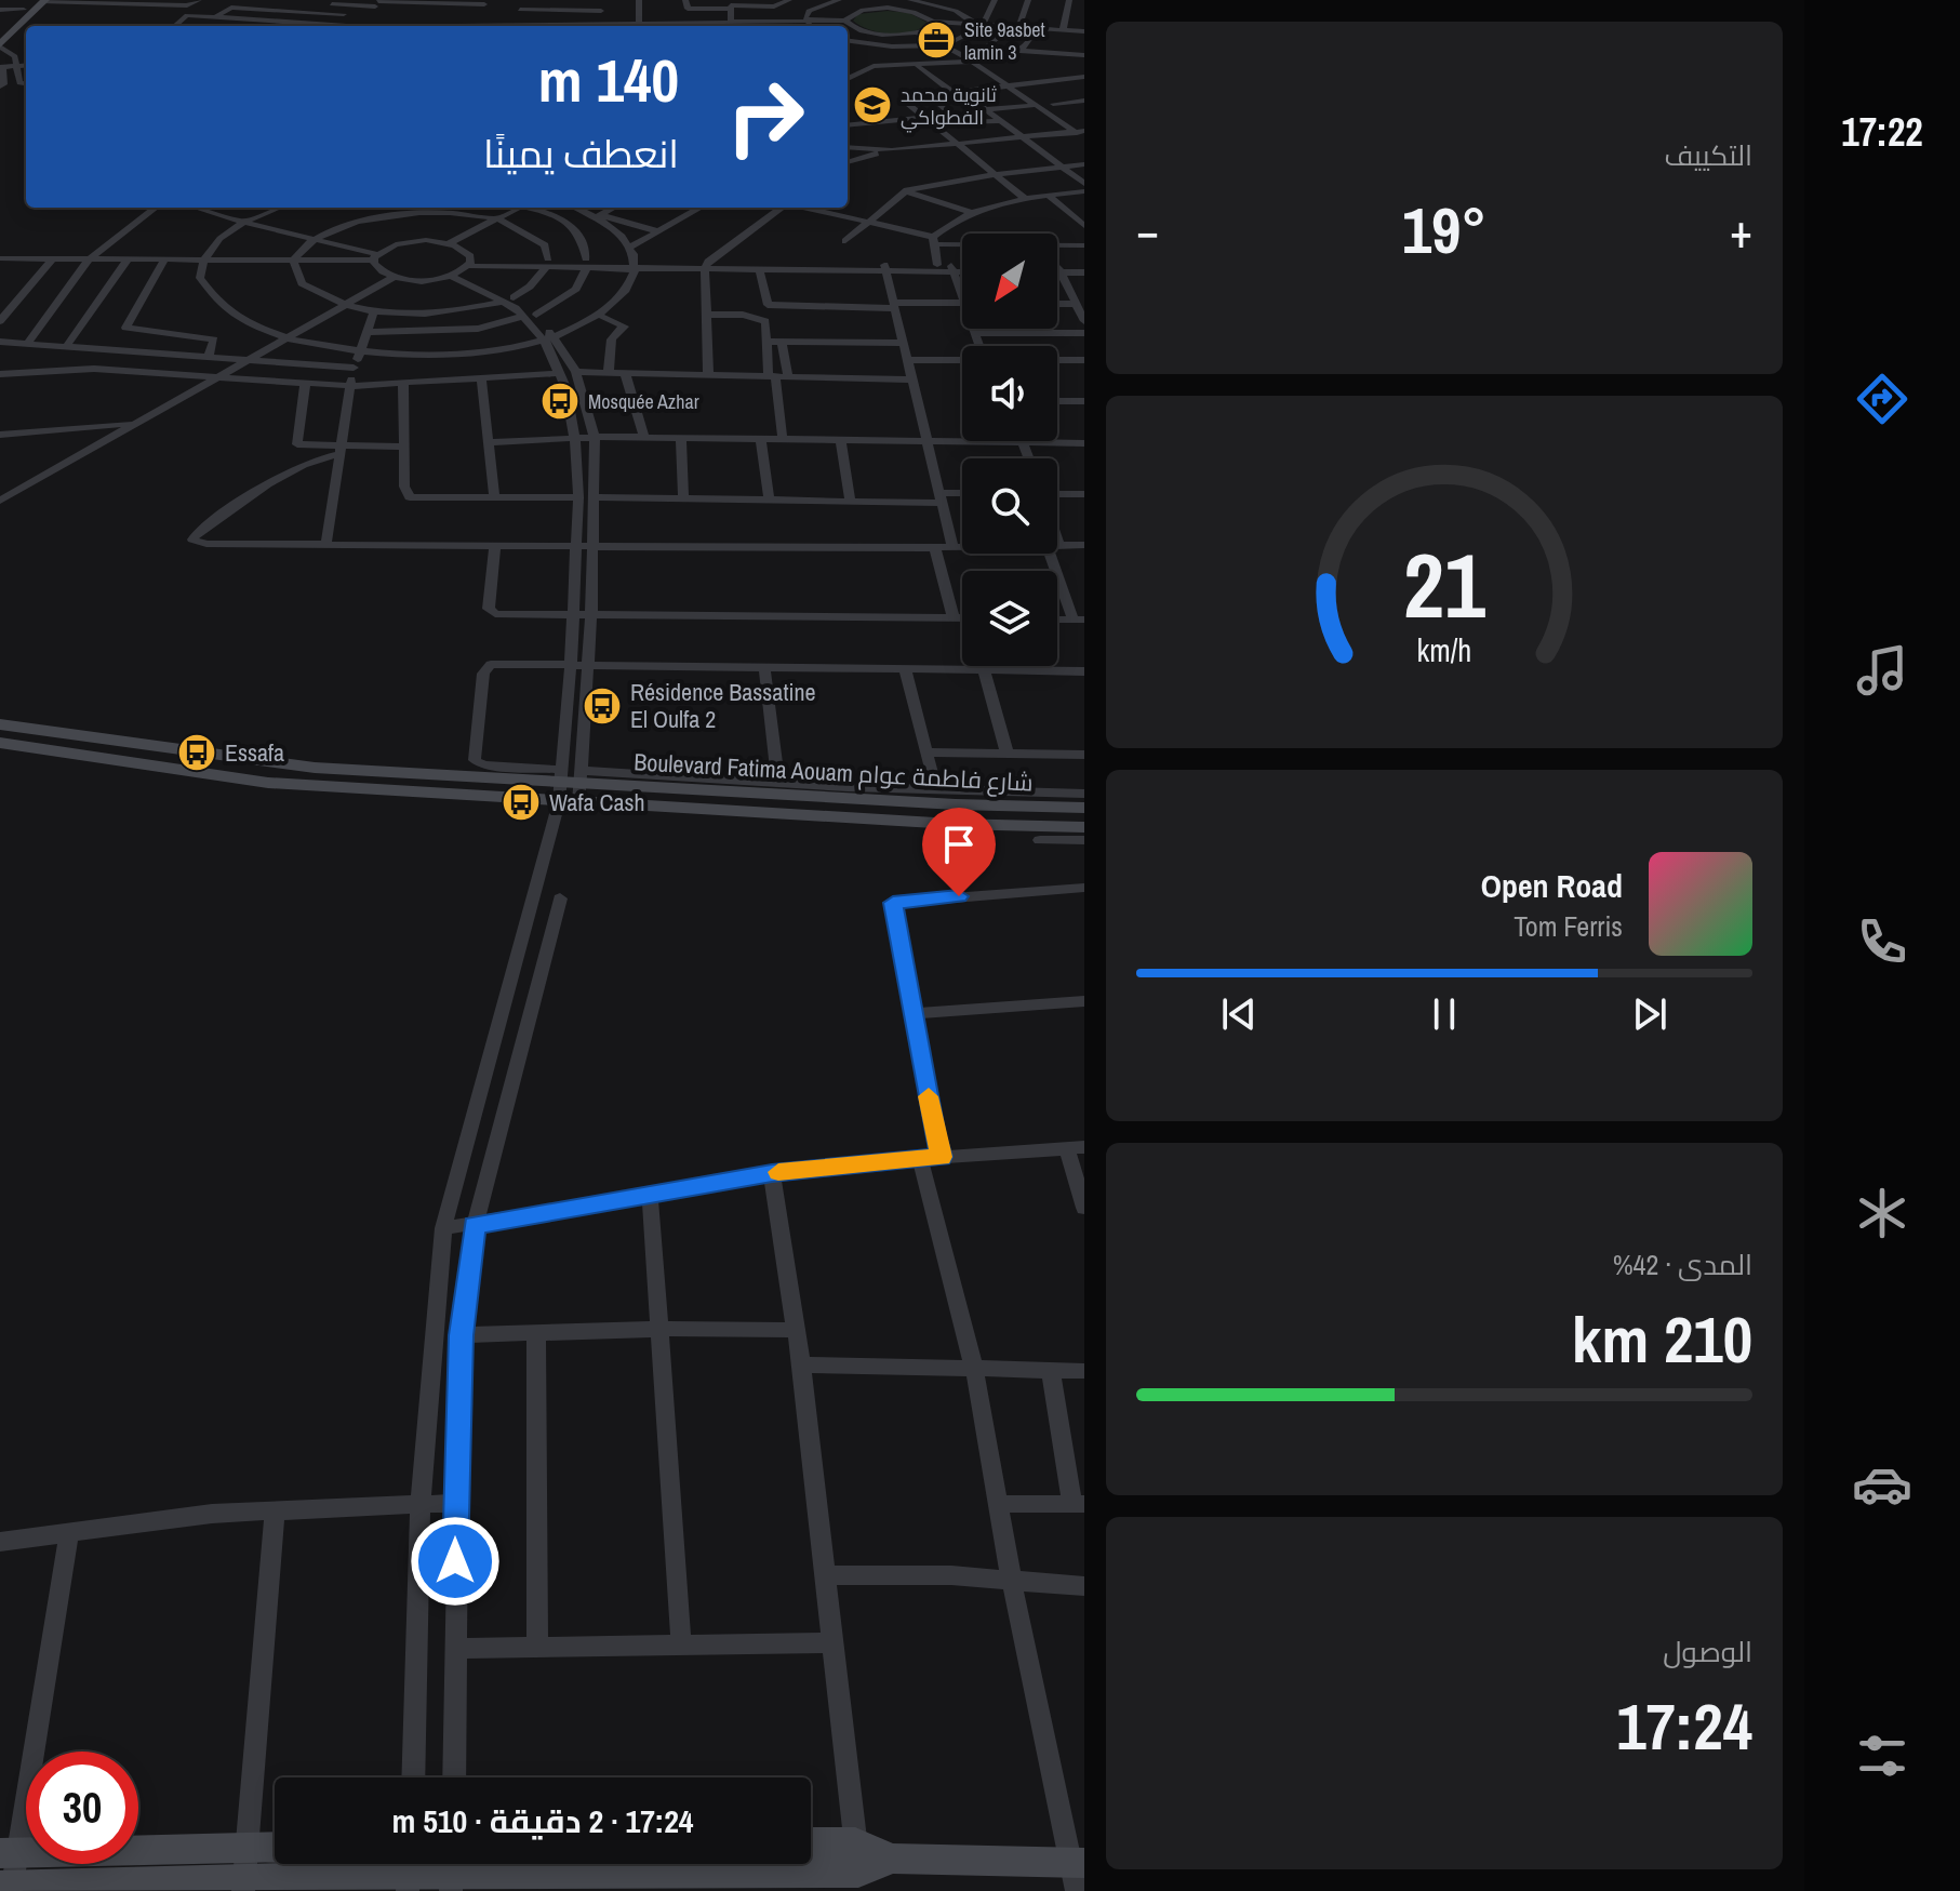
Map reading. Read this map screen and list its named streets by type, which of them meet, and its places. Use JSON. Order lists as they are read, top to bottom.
{
  "streets": {
    "main road": ["Boulevard Fatima Aouam شارع فاطمة عوام"]
  },
  "places": {
    "office": ["Site 9asbet lamin 3"],
    "school or university": ["ثانوية محمد الفطواكي"],
    "bus stop": [
      "Mosquée Azhar",
      "Résidence Bassatine El Oulfa 2",
      "Essafa",
      "Wafa Cash"
    ]
  },
  "north": "bottom left",
  "page": {
    "tabs": "17:22",
    "tile": [
      "التكييف",
      ["المدى · 42%", "210 km"],
      ["الوصول", "17:24"]
    ],
    "turn": ["140 m", "انعطف يمينًا"],
    "heat": ["−", "19°", "+"],
    "song": ["Open Road", "Tom Ferris"],
    "limit": "30",
    "trip": "17:24 · 2 دقيقة · 510 m",
    "gauge": ["21", "km/h"]
  }
}
